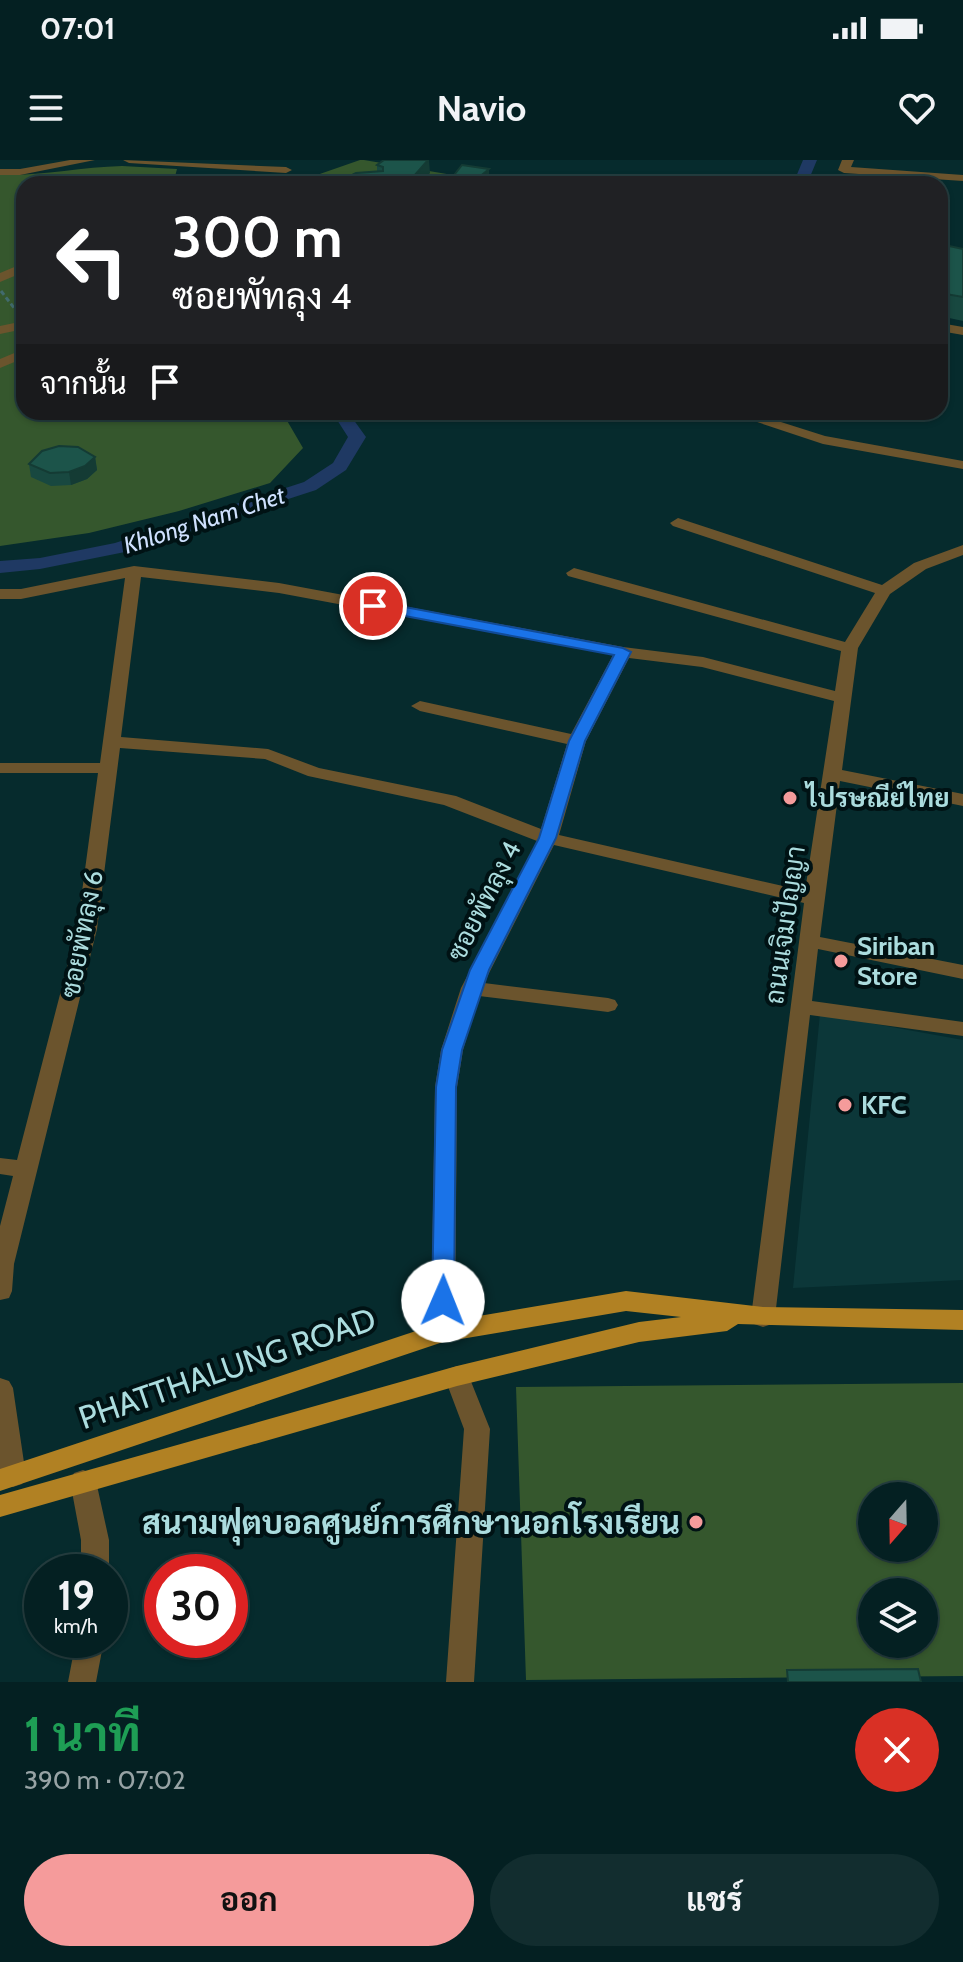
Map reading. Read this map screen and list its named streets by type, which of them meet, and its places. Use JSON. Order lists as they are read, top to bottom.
{
  "streets": {
    "main road": ["PHATTHALUNG ROAD"],
    "street": ["ซอยพัทลุง 4", "ถนนเจิมปัญญา", "ซอยพัทลุง 6"]
  },
  "crossings": [
    ["ซอยพัทลุง 4", "PHATTHALUNG ROAD"],
    ["ถนนเจิมปัญญา", "PHATTHALUNG ROAD"]
  ],
  "water": ["Khlong Nam Chet"],
  "places": [
    "ไปรษณีย์ไทย",
    "Siriban Store",
    "KFC",
    "สนามฟุตบอลศูนย์การศึกษานอกโรงเรียน"
  ],
  "north": "bottom",
  "page": {
    "status": "07:01",
    "header": "Navio",
    "turn": ["300 m", "ซอยพัทลุง 4"],
    "then": "จากนั้น",
    "speed": "19 km/h",
    "limit": "30",
    "heading": ["1 นาที", "390 m · 07:02"],
    "buttons": ["ออก", "แชร์"]
  }
}
